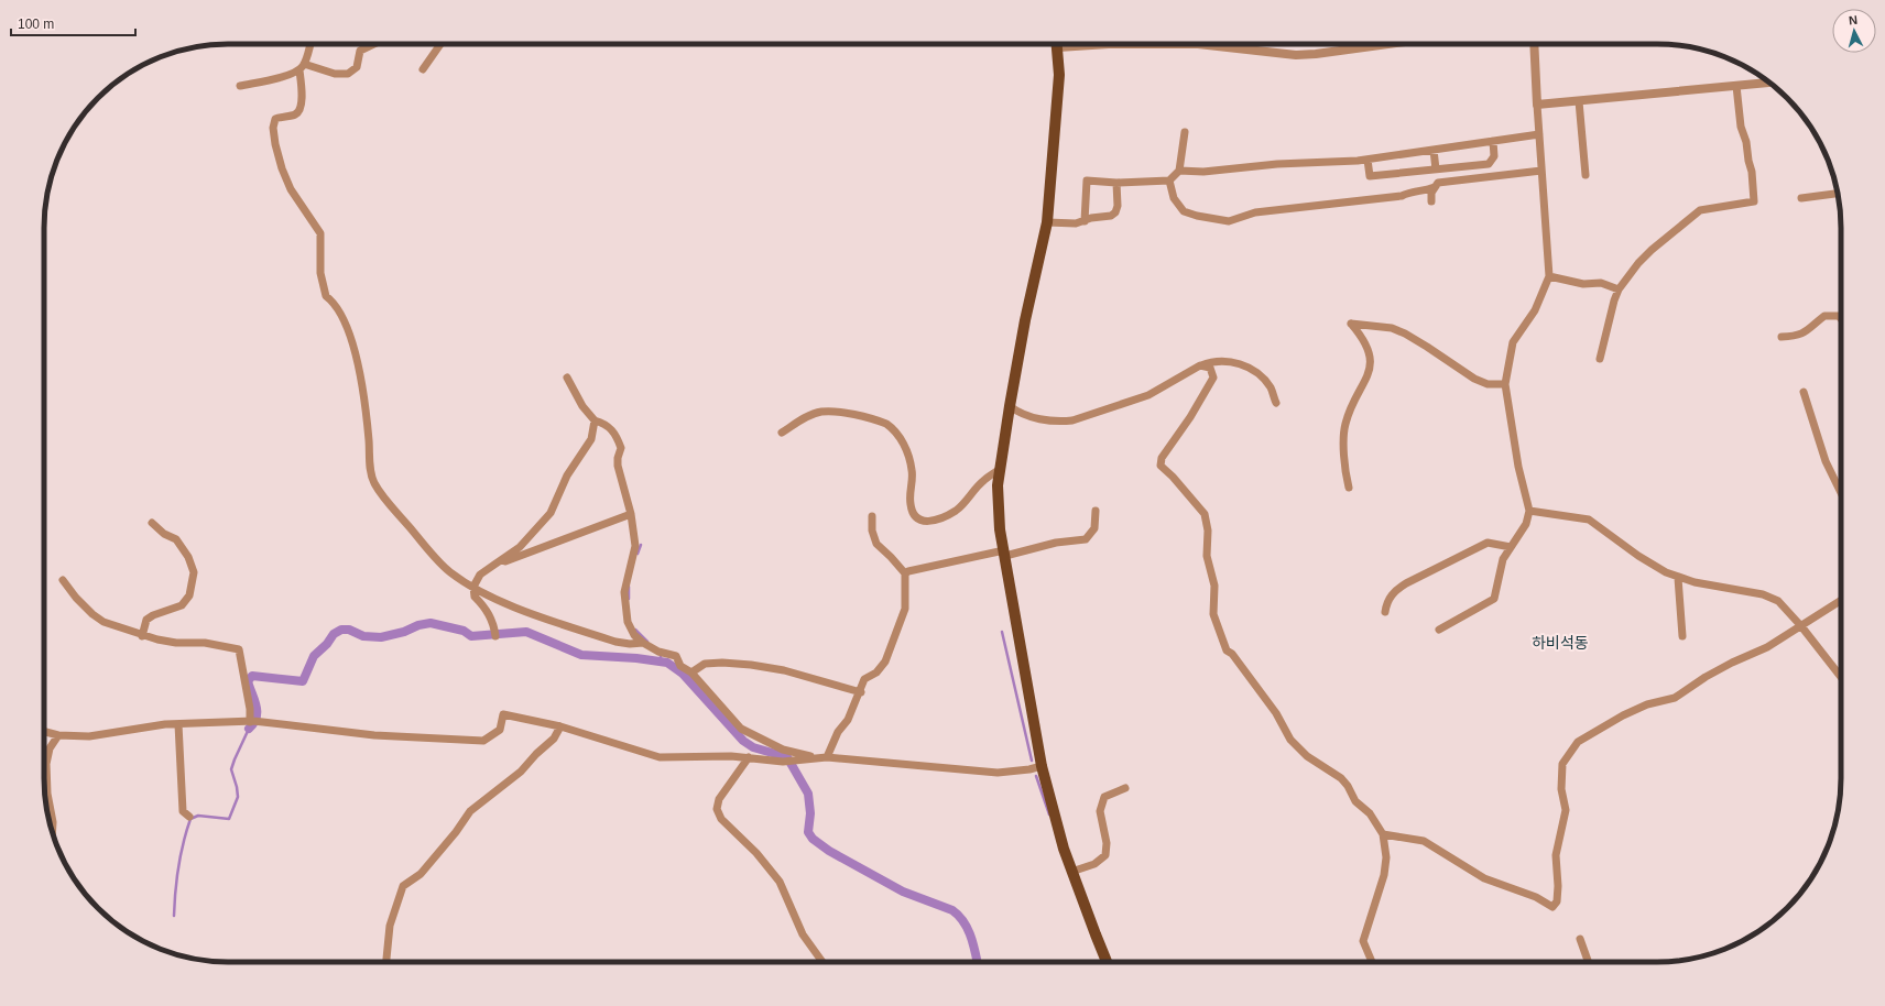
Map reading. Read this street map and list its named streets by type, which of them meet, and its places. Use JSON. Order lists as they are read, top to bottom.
{
  "districts": ["하비석동"],
  "scale_bar": "100 m",
  "north": "top"
}
